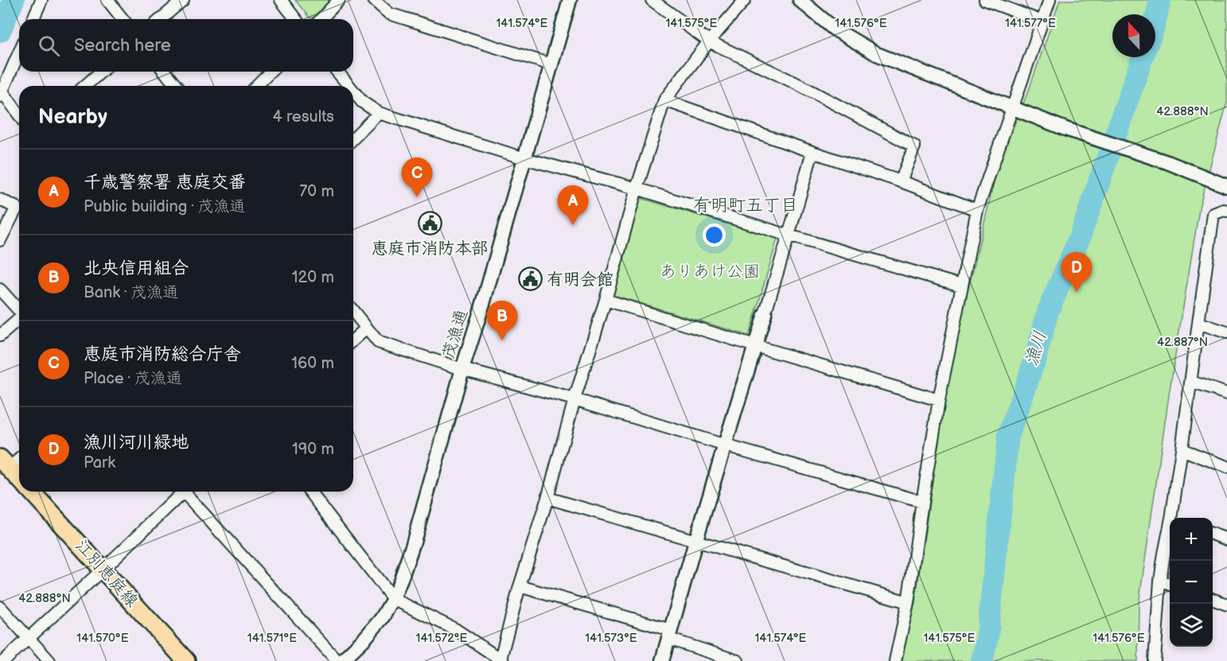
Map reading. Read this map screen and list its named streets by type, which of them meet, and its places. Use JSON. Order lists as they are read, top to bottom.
{
  "streets": {
    "main road": ["江別恵庭線"],
    "street": ["茂漁通"]
  },
  "districts": ["有明町五丁目"],
  "water": ["漁川"],
  "parks": ["ありあけ公園"],
  "places": {
    "public building": ["恵庭市消防本部", "有明会館"]
  },
  "north": "top",
  "page": {
    "search": "Search here",
    "heading": ["Nearby", "4 results"],
    "list": [
      {
        "mark": "A",
        "name": "千歳警察署 恵庭交番",
        "note": "Public building · 茂漁通",
        "value": "70 m"
      },
      {
        "mark": "B",
        "name": "北央信用組合",
        "note": "Bank · 茂漁通",
        "value": "120 m"
      },
      {
        "mark": "C",
        "name": "恵庭市消防総合庁舎",
        "note": "Place · 茂漁通",
        "value": "160 m"
      },
      {
        "mark": "D",
        "name": "漁川河川緑地",
        "note": "Park",
        "value": "190 m"
      }
    ],
    "pins": [
      "C",
      "A",
      "D",
      "B"
    ],
    "map_buttons": ["+", "−"]
  },
  "coordinates": [
    "141.574°E",
    "141.575°E",
    "141.576°E",
    "141.577°E",
    "42.888°N",
    "42.887°N",
    "141.570°E",
    "141.571°E",
    "141.572°E",
    "141.573°E"
  ]
}
